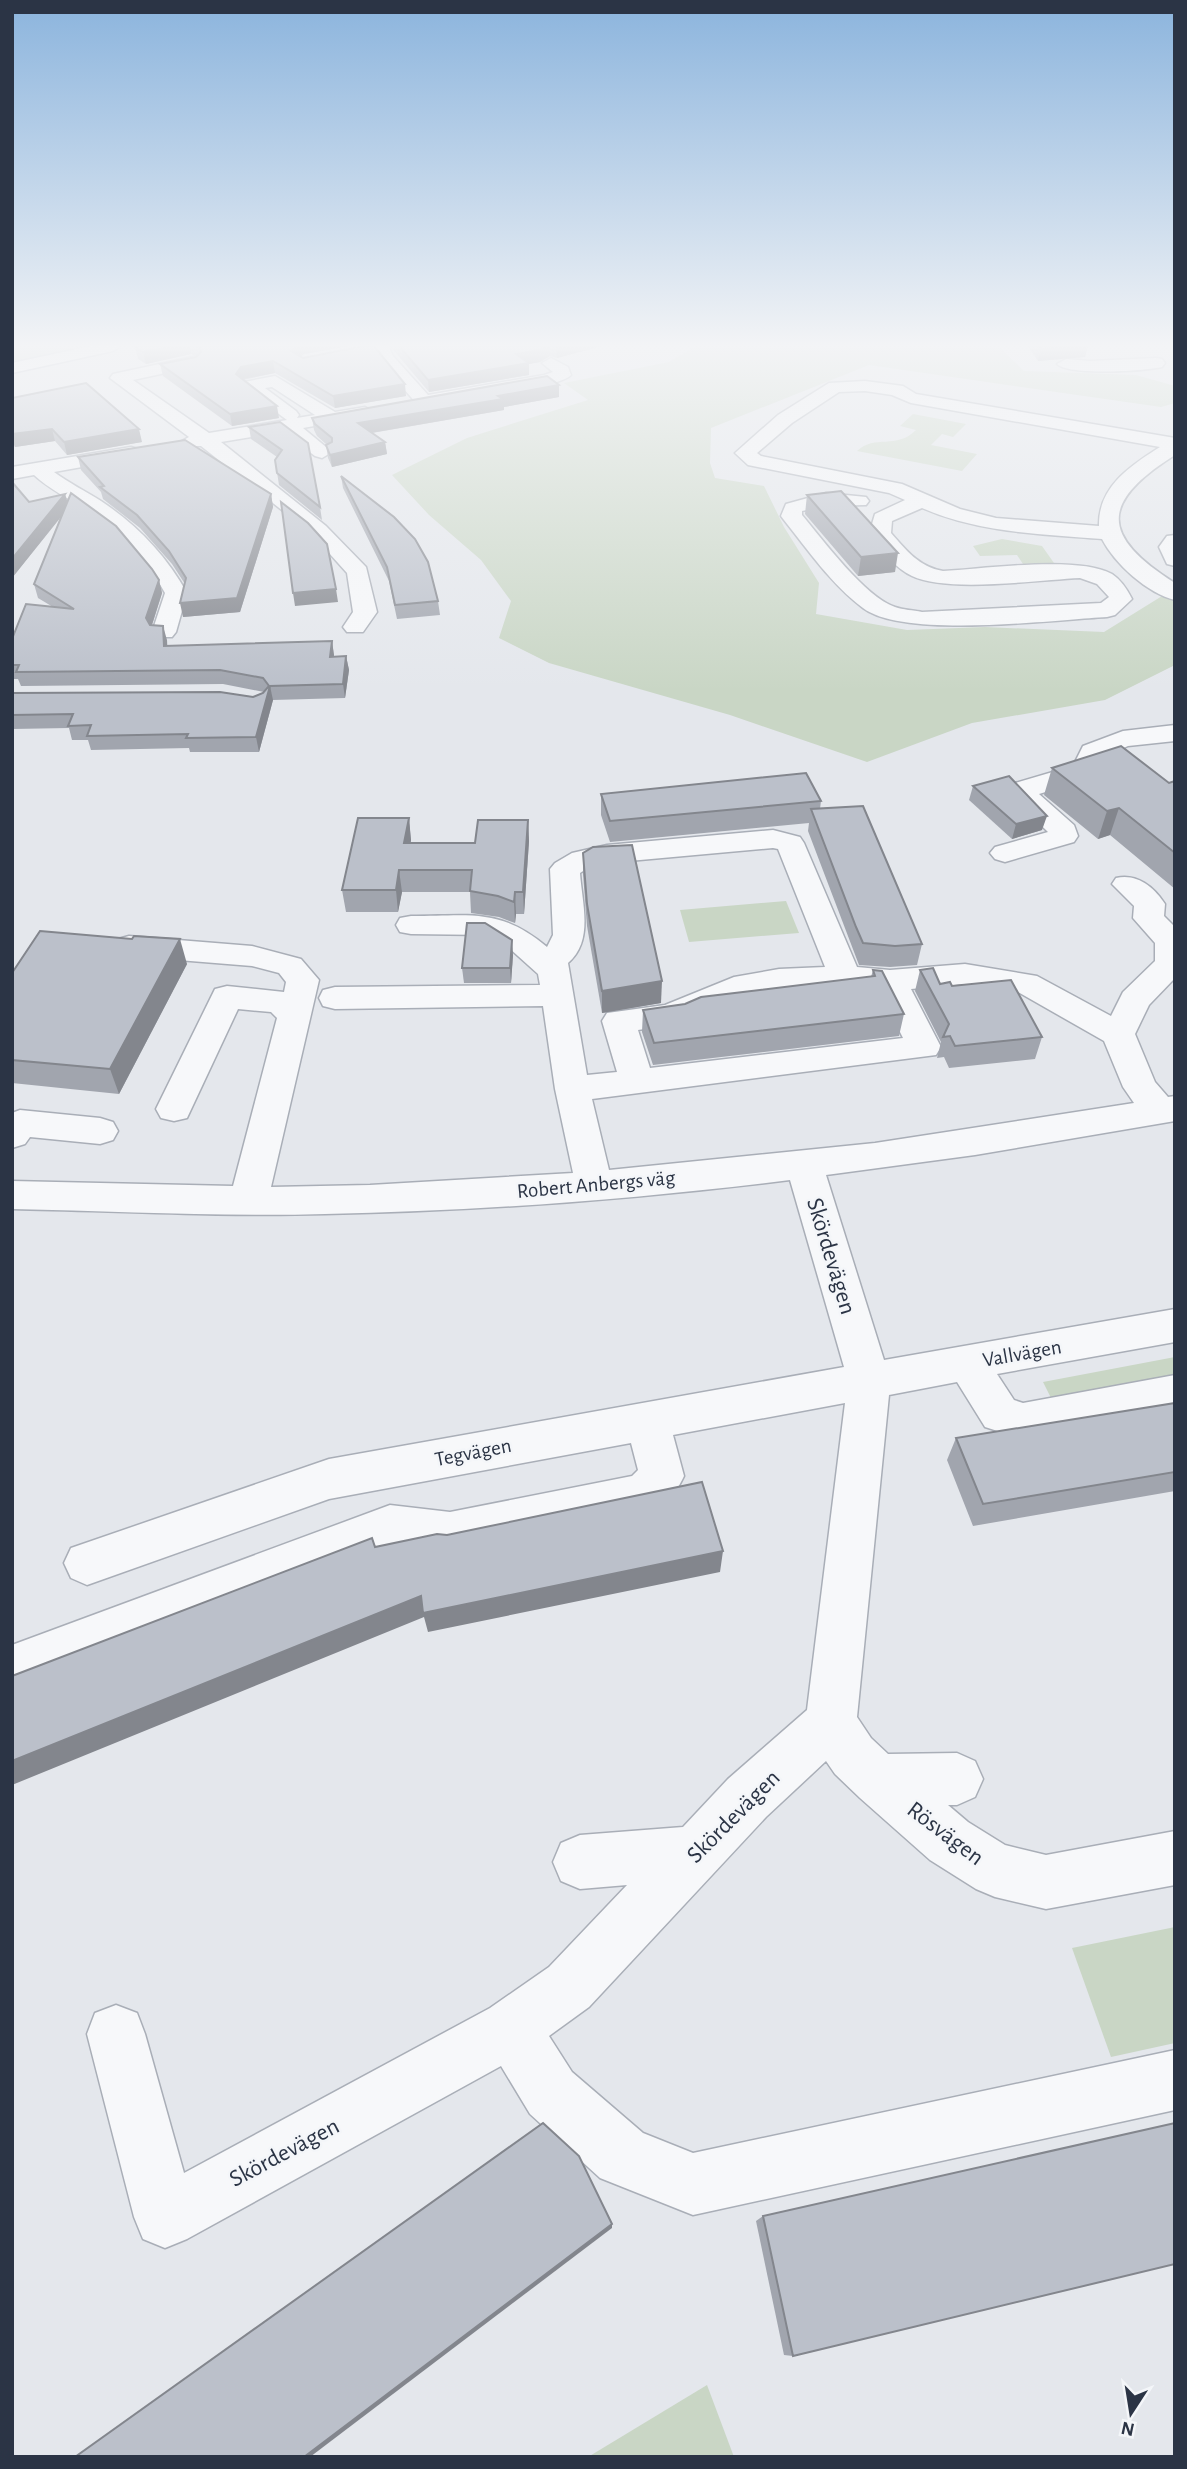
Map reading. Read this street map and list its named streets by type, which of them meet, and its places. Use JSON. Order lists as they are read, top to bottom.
{
  "streets": {
    "street": [
      "Robert Anbergs väg",
      "Skördevägen",
      "Vallvägen",
      "Tegvägen",
      "Rösvägen"
    ]
  },
  "crossings": [
    ["Robert Anbergs väg", "Skördevägen"],
    ["Skördevägen", "Vallvägen"],
    ["Skördevägen", "Tegvägen"],
    ["Skördevägen", "Rösvägen"],
    ["Vallvägen", "Tegvägen"]
  ],
  "north": "bottom"
}
